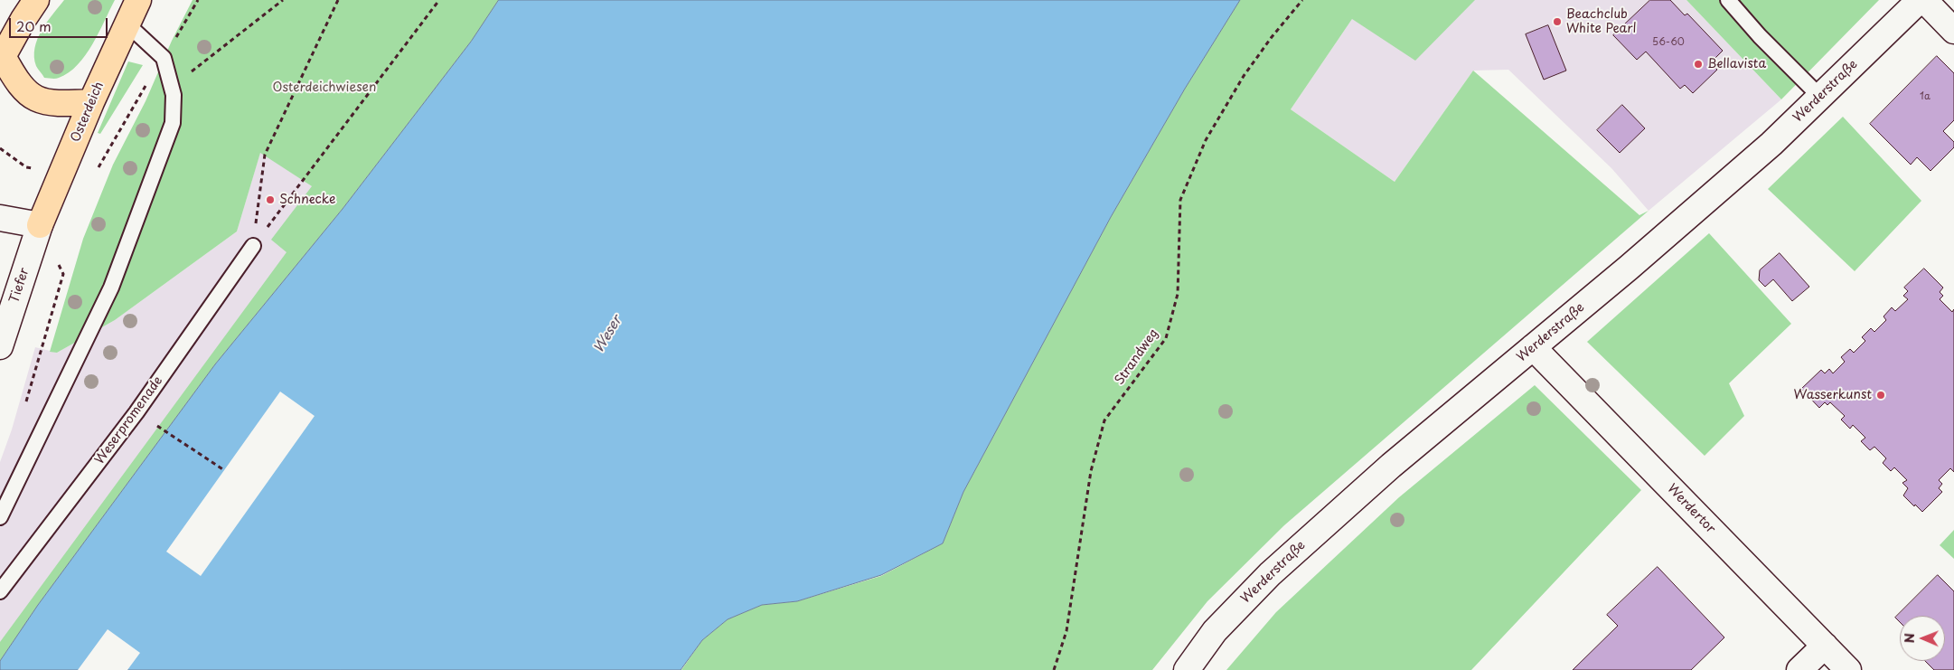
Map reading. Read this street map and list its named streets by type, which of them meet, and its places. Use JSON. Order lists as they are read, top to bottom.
{
  "streets": {
    "main road": ["Osterdeich"],
    "street": ["Werderstraße", "Tiefer", "Werdertor"],
    "lane": ["Weserpromenade"],
    "path": ["Strandweg"]
  },
  "crossings": [
    ["Werderstraße", "Werdertor"],
    ["Osterdeich", "Tiefer"]
  ],
  "water": ["Weser"],
  "parks": ["Osterdeichwiesen"],
  "places": [
    "Beachclub White Pearl",
    "Bellavista",
    "Schnecke",
    "Wasserkunst"
  ],
  "house_numbers": ["56-60", "1a"],
  "scale_bar": "20 m",
  "north": "left"
}
